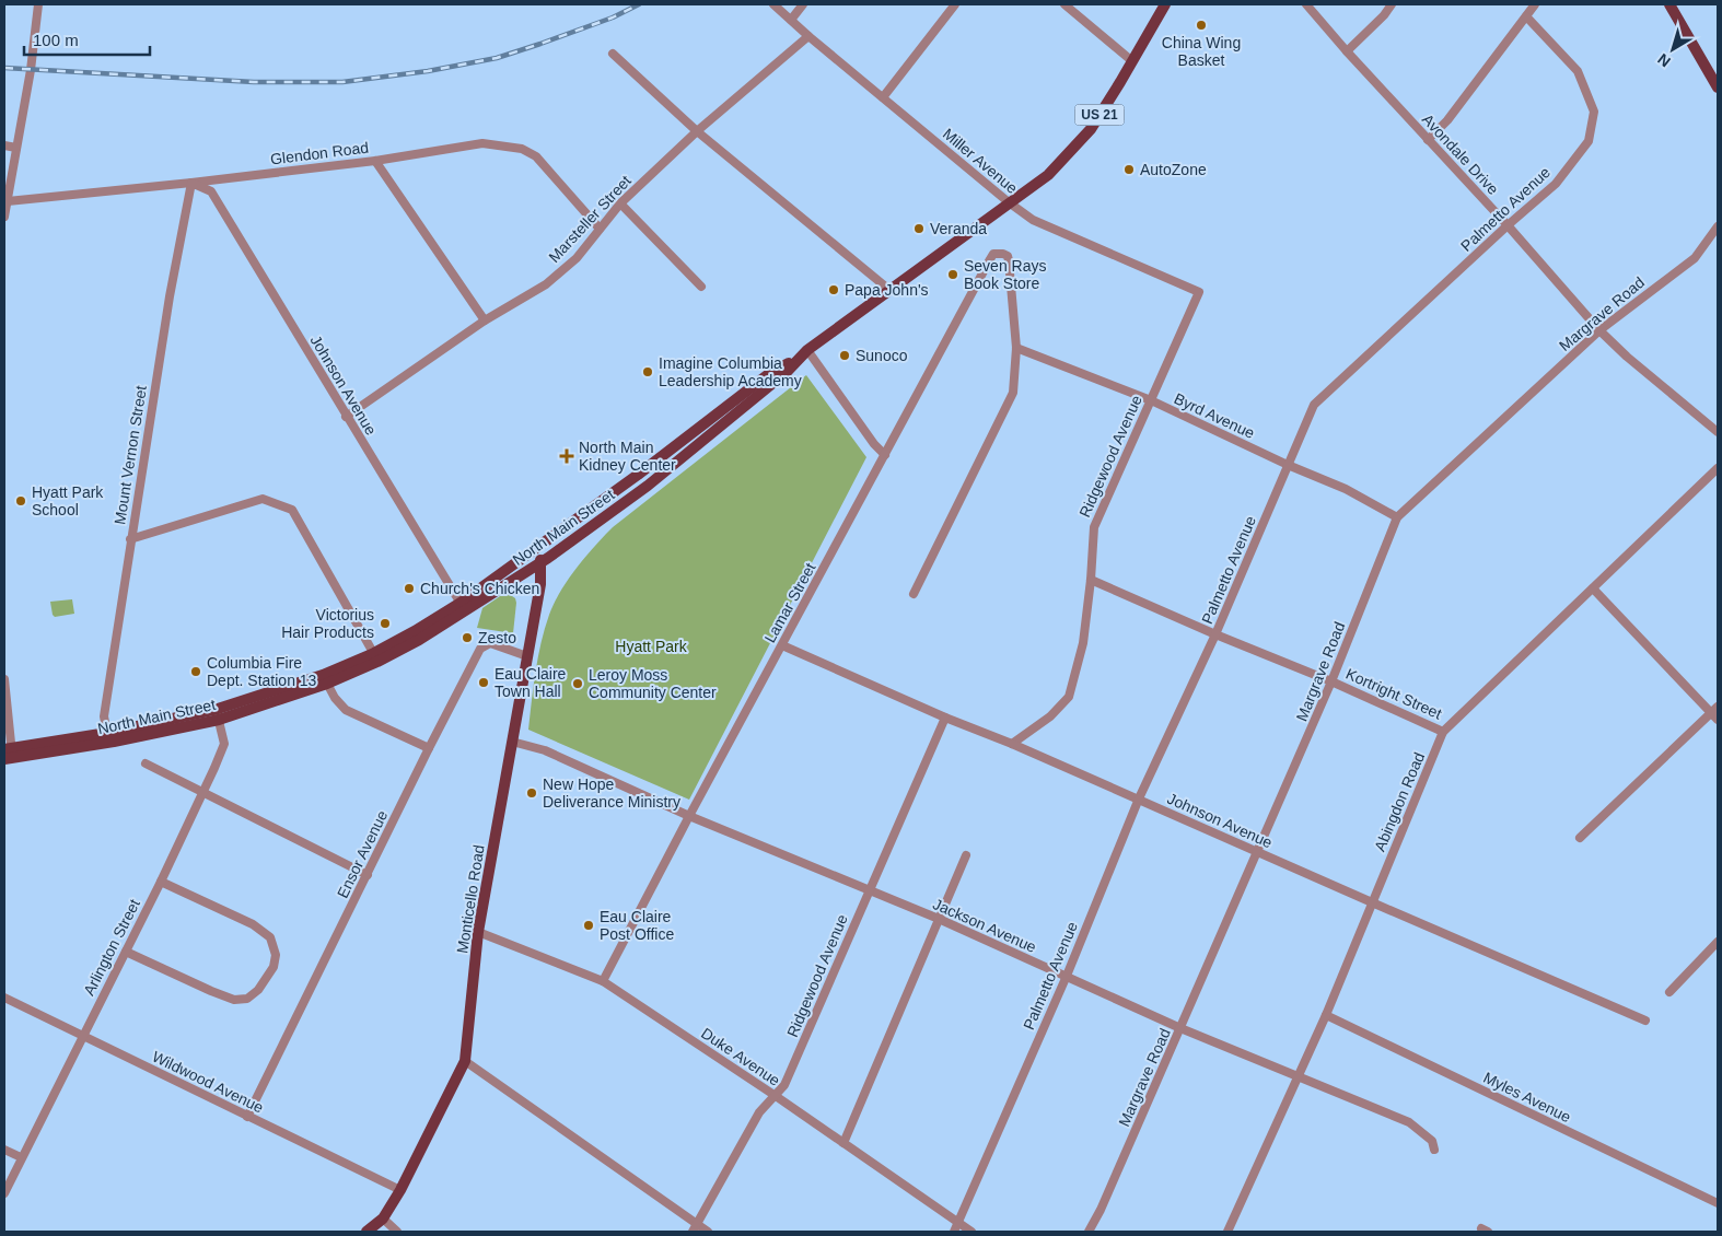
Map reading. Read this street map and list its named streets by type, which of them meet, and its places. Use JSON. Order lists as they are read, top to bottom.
{
  "streets": {
    "main road": ["US 21", "North Main Street", "Monticello Road"],
    "street": [
      "Glendon Road",
      "Avondale Drive",
      "Miller Avenue",
      "Palmetto Avenue",
      "Marsteller Street",
      "Margrave Road",
      "Johnson Avenue",
      "Byrd Avenue",
      "Mount Vernon Street",
      "Ridgewood Avenue",
      "Lamar Street",
      "Kortright Street",
      "Abingdon Road",
      "Ensor Avenue",
      "Jackson Avenue",
      "Arlington Street",
      "Duke Avenue",
      "Wildwood Avenue",
      "Myles Avenue"
    ]
  },
  "crossings": [
    ["Glendon Road", "Marsteller Street"],
    ["Glendon Road", "Johnson Avenue"],
    ["Glendon Road", "Mount Vernon Street"],
    ["Avondale Drive", "Palmetto Avenue"],
    ["Avondale Drive", "Margrave Road"],
    ["Miller Avenue", "Marsteller Street"],
    ["Miller Avenue", "Ridgewood Avenue"],
    ["Miller Avenue", "North Main Street"],
    ["Palmetto Avenue", "Johnson Avenue"],
    ["Palmetto Avenue", "Byrd Avenue"],
    ["Palmetto Avenue", "Kortright Street"],
    ["Palmetto Avenue", "Jackson Avenue"],
    ["Palmetto Avenue", "Duke Avenue"],
    ["Marsteller Street", "Johnson Avenue"],
    ["Margrave Road", "Johnson Avenue"],
    ["Margrave Road", "Byrd Avenue"],
    ["Margrave Road", "Kortright Street"],
    ["Margrave Road", "Jackson Avenue"],
    ["Johnson Avenue", "Mount Vernon Street"],
    ["Johnson Avenue", "Ridgewood Avenue"],
    ["Johnson Avenue", "North Main Street"],
    ["Johnson Avenue", "Lamar Street"],
    ["Johnson Avenue", "Abingdon Road"],
    ["Byrd Avenue", "Ridgewood Avenue"],
    ["Byrd Avenue", "Lamar Street"],
    ["Mount Vernon Street", "North Main Street"],
    ["Ridgewood Avenue", "Kortright Street"],
    ["Ridgewood Avenue", "Jackson Avenue"],
    ["Ridgewood Avenue", "Duke Avenue"],
    ["North Main Street", "Monticello Road"],
    ["North Main Street", "Arlington Street"],
    ["Lamar Street", "Jackson Avenue"],
    ["Lamar Street", "Duke Avenue"],
    ["Kortright Street", "Abingdon Road"],
    ["Abingdon Road", "Jackson Avenue"],
    ["Abingdon Road", "Myles Avenue"],
    ["Ensor Avenue", "Monticello Road"],
    ["Ensor Avenue", "Wildwood Avenue"],
    ["Monticello Road", "Jackson Avenue"],
    ["Monticello Road", "Duke Avenue"],
    ["Monticello Road", "Wildwood Avenue"],
    ["Arlington Street", "Wildwood Avenue"]
  ],
  "parks": ["Hyatt Park"],
  "places": {
    "other": [
      "China Wing Basket",
      "AutoZone",
      "Veranda",
      "Seven Rays Book Store",
      "Papa John's",
      "Sunoco",
      "Imagine Columbia Leadership Academy",
      "Hyatt Park School",
      "Church's Chicken",
      "Victorius Hair Products",
      "Zesto",
      "Columbia Fire Dept. Station 13",
      "Eau Claire Town Hall",
      "Leroy Moss Community Center",
      "New Hope Deliverance Ministry",
      "Eau Claire Post Office"
    ],
    "health": ["North Main Kidney Center"]
  },
  "scale_bar": "100 m",
  "north": "bottom left"
}
